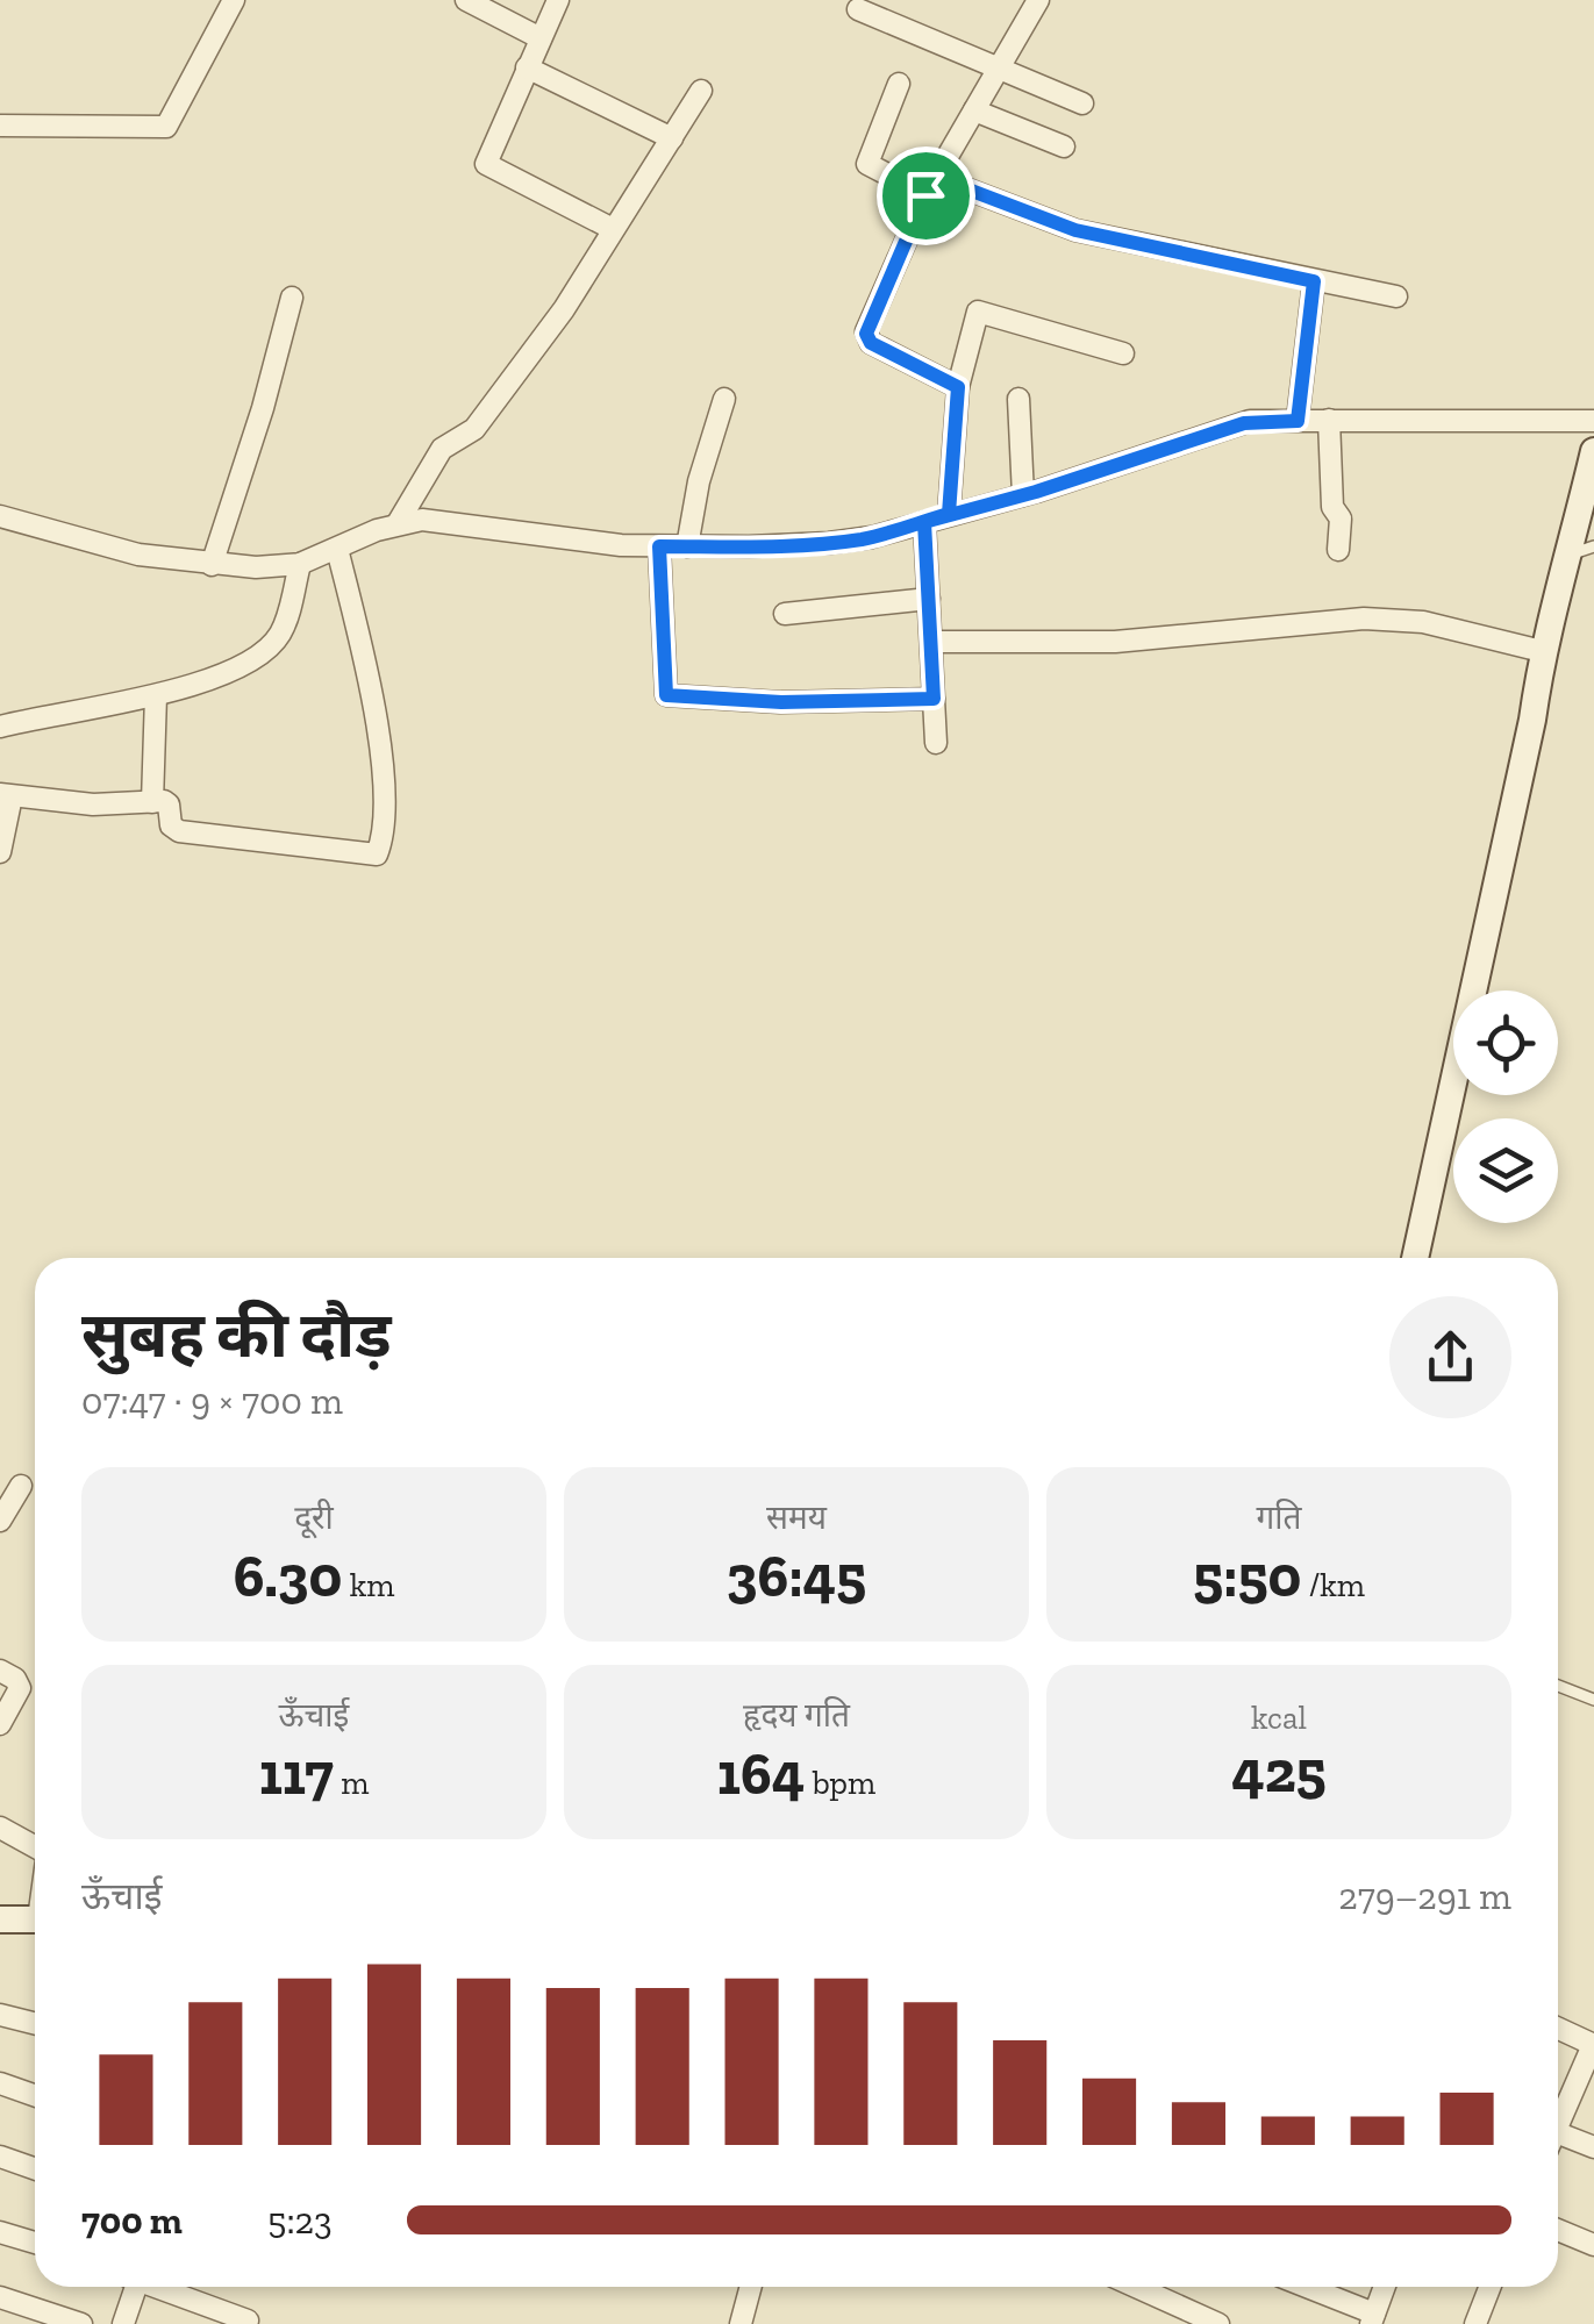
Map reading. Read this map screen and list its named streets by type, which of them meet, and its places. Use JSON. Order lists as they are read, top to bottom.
{
  "page": {
    "heading": ["सुबह की दौड़", "07:47 · 9 × 700 m"],
    "stats": [
      ["दूरी", "6.30 km"],
      ["समय", "36:45"],
      ["गति", "5:50 /km"],
      ["ऊँचाई", "117 m"],
      ["हृदय गति", "164 bpm"],
      ["kcal", "425"]
    ],
    "chart": ["ऊँचाई", "279–291 m"],
    "list": [
      {
        "name": "700 m",
        "note": "5:23"
      }
    ]
  }
}
